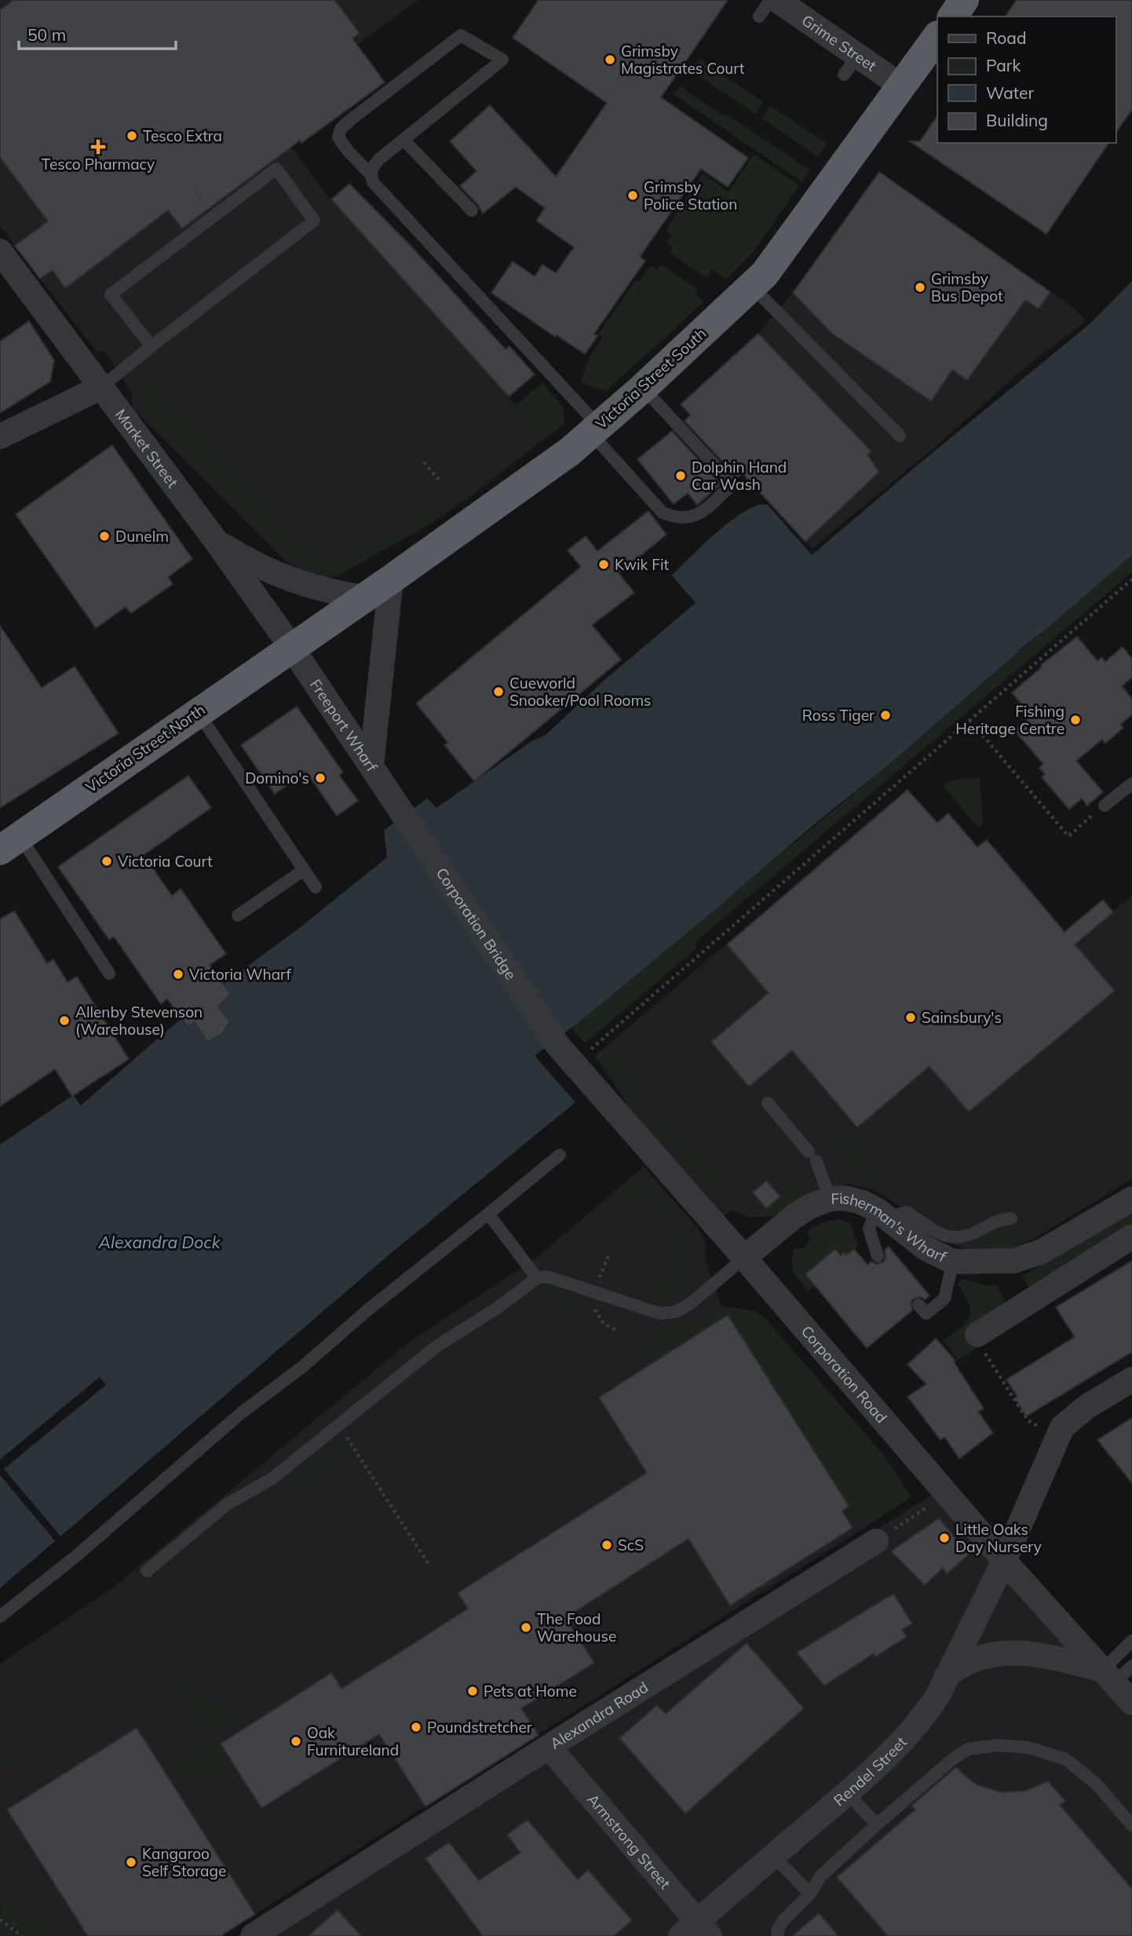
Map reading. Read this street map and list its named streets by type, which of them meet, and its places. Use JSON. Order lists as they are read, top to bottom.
{
  "streets": {
    "highway": ["Victoria Street South", "Victoria Street North"],
    "street": [
      "Grime Street",
      "Market Street",
      "Freeport Wharf",
      "Corporation Bridge",
      "Fisherman's Wharf",
      "Corporation Road",
      "Alexandra Road",
      "Rendel Street",
      "Armstrong Street"
    ]
  },
  "crossings": [
    ["Grime Street", "Victoria Street South"],
    ["Victoria Street South", "Market Street"],
    ["Victoria Street South", "Freeport Wharf"],
    ["Victoria Street South", "Victoria Street North"],
    ["Market Street", "Freeport Wharf"],
    ["Market Street", "Victoria Street North"],
    ["Freeport Wharf", "Victoria Street North"],
    ["Freeport Wharf", "Corporation Bridge"],
    ["Corporation Bridge", "Corporation Road"],
    ["Fisherman's Wharf", "Corporation Road"],
    ["Corporation Road", "Rendel Street"],
    ["Alexandra Road", "Armstrong Street"],
    ["Rendel Street", "Armstrong Street"]
  ],
  "water": ["Alexandra Dock"],
  "places": {
    "other": [
      "Grimsby Magistrates Court",
      "Tesco Extra",
      "Grimsby Police Station",
      "Grimsby Bus Depot",
      "Dolphin Hand Car Wash",
      "Dunelm",
      "Kwik Fit",
      "Cueworld Snooker/Pool Rooms",
      "Ross Tiger",
      "Fishing Heritage Centre",
      "Domino's",
      "Victoria Court",
      "Victoria Wharf",
      "Sainsbury's",
      "Allenby Stevenson (Warehouse)",
      "Little Oaks Day Nursery",
      "ScS",
      "The Food Warehouse",
      "Pets at Home",
      "Poundstretcher",
      "Oak Furnitureland",
      "Kangaroo Self Storage"
    ],
    "health": ["Tesco Pharmacy"]
  },
  "legend": [
    "Road",
    "Park",
    "Water",
    "Building"
  ],
  "scale_bar": "50 m"
}
